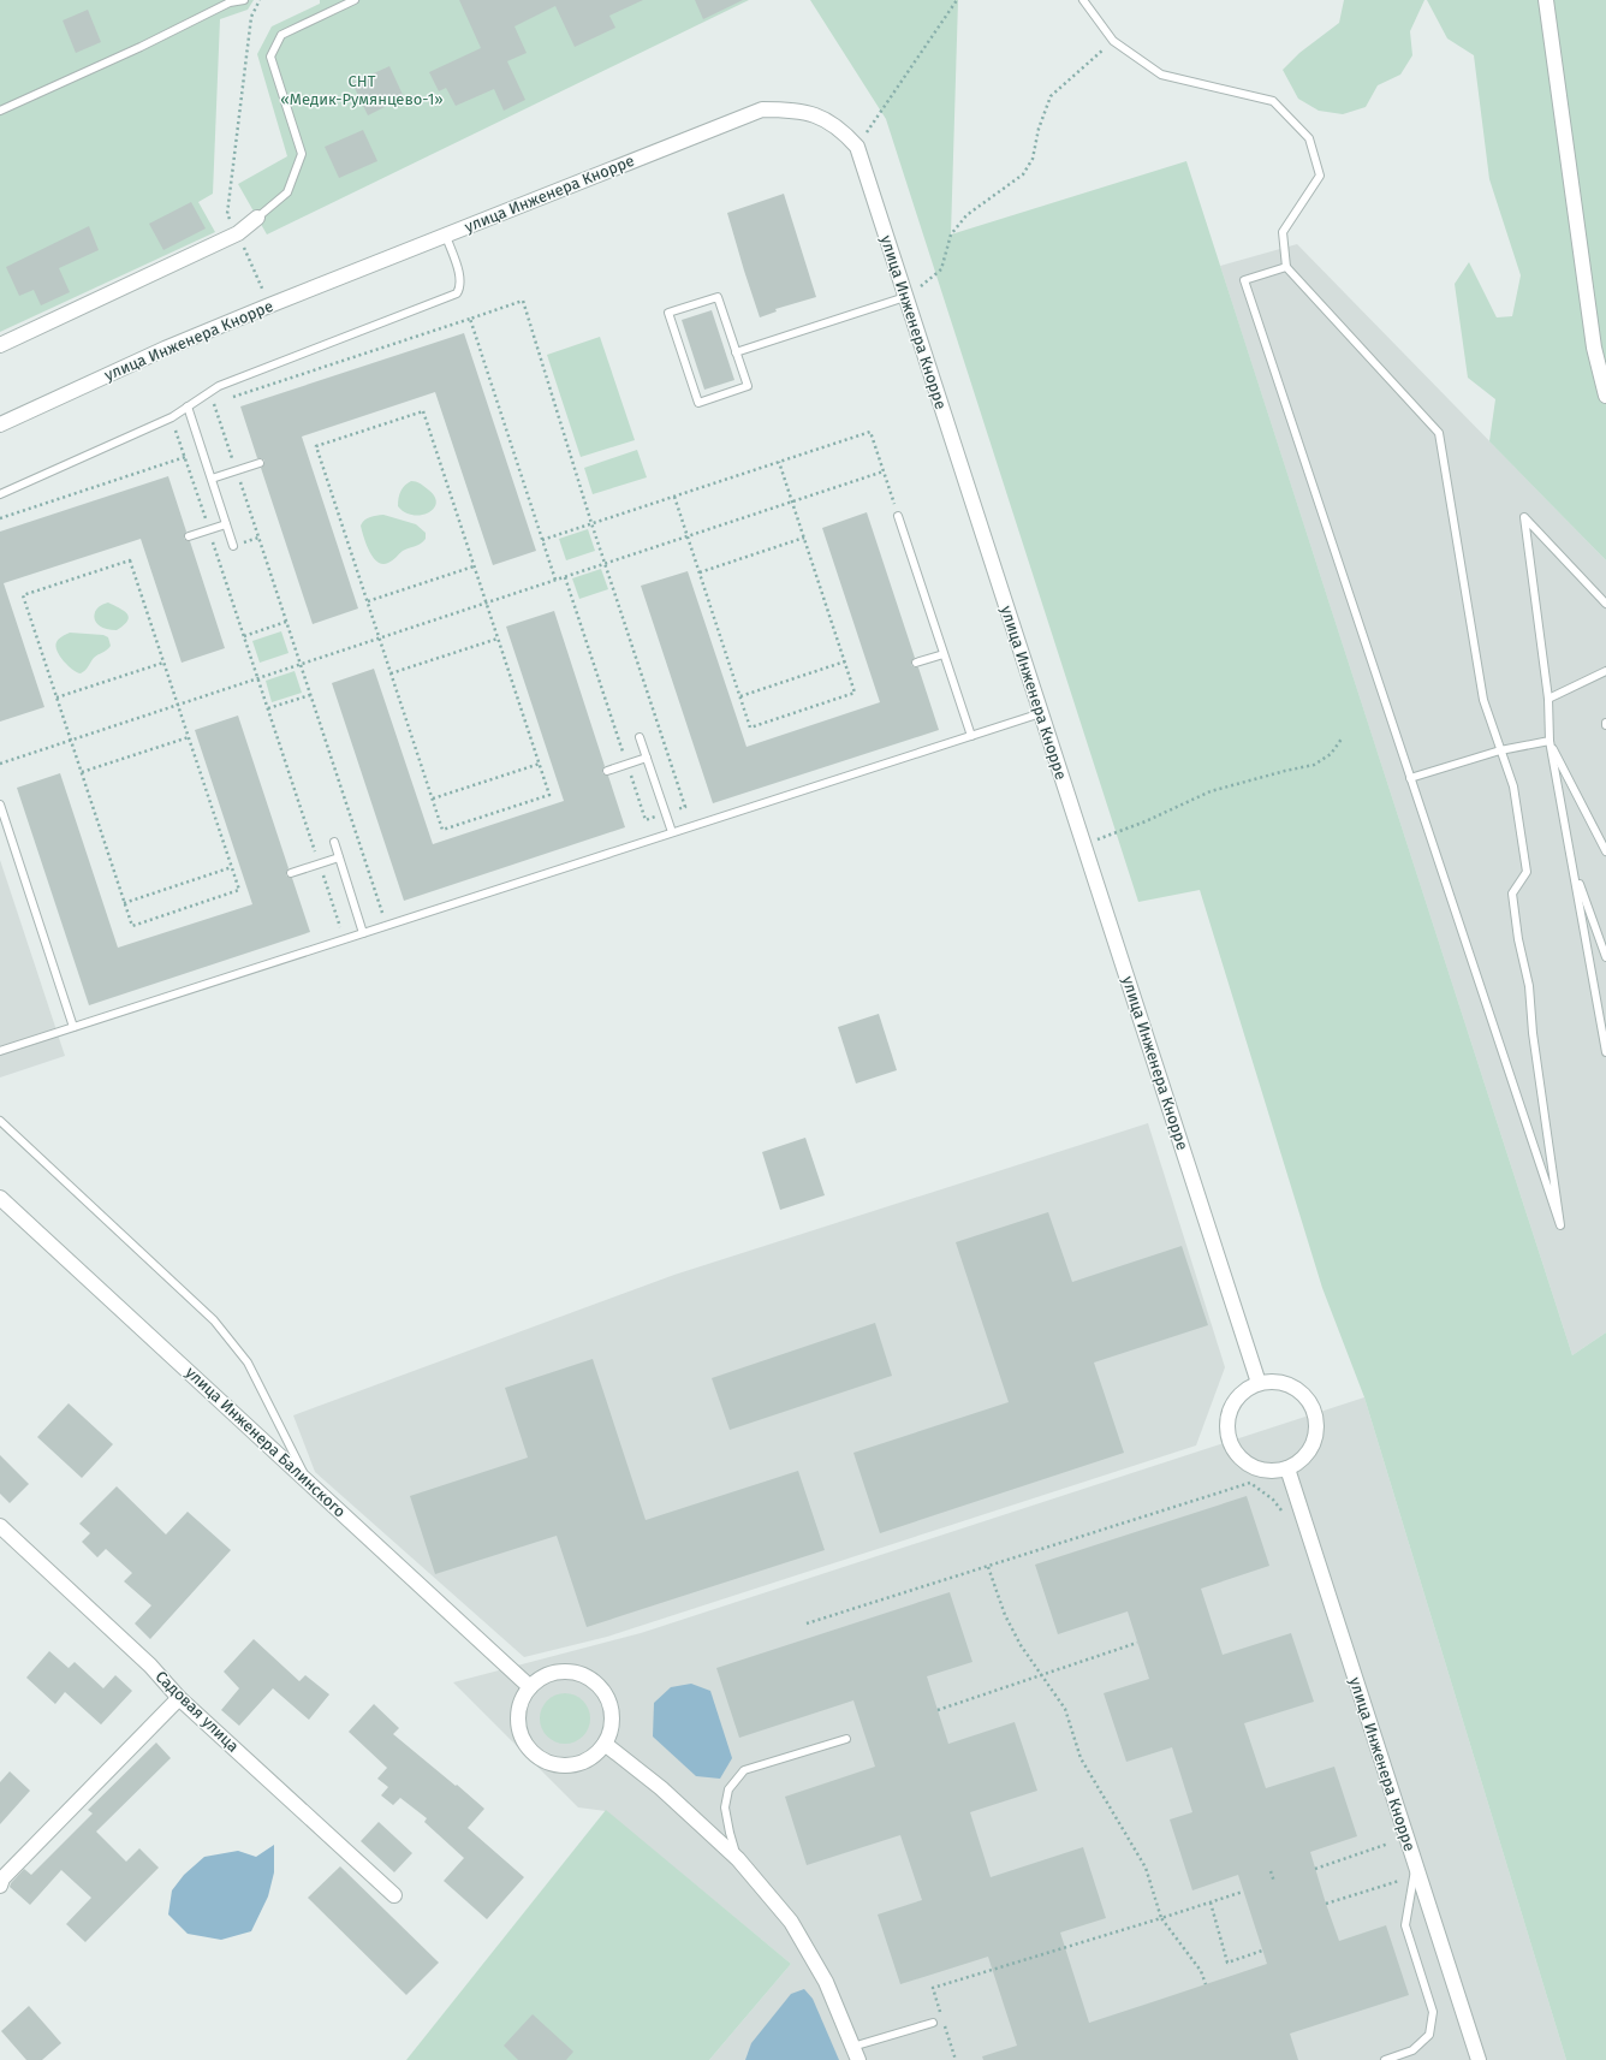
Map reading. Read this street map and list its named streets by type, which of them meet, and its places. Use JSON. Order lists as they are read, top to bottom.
{
  "streets": {
    "street": ["улица Инженера Кнорре", "улица Инженера Балинского", "Садовая улица"]
  },
  "parks": ["СНТ «Медик-Румянцево-1»"]
}
